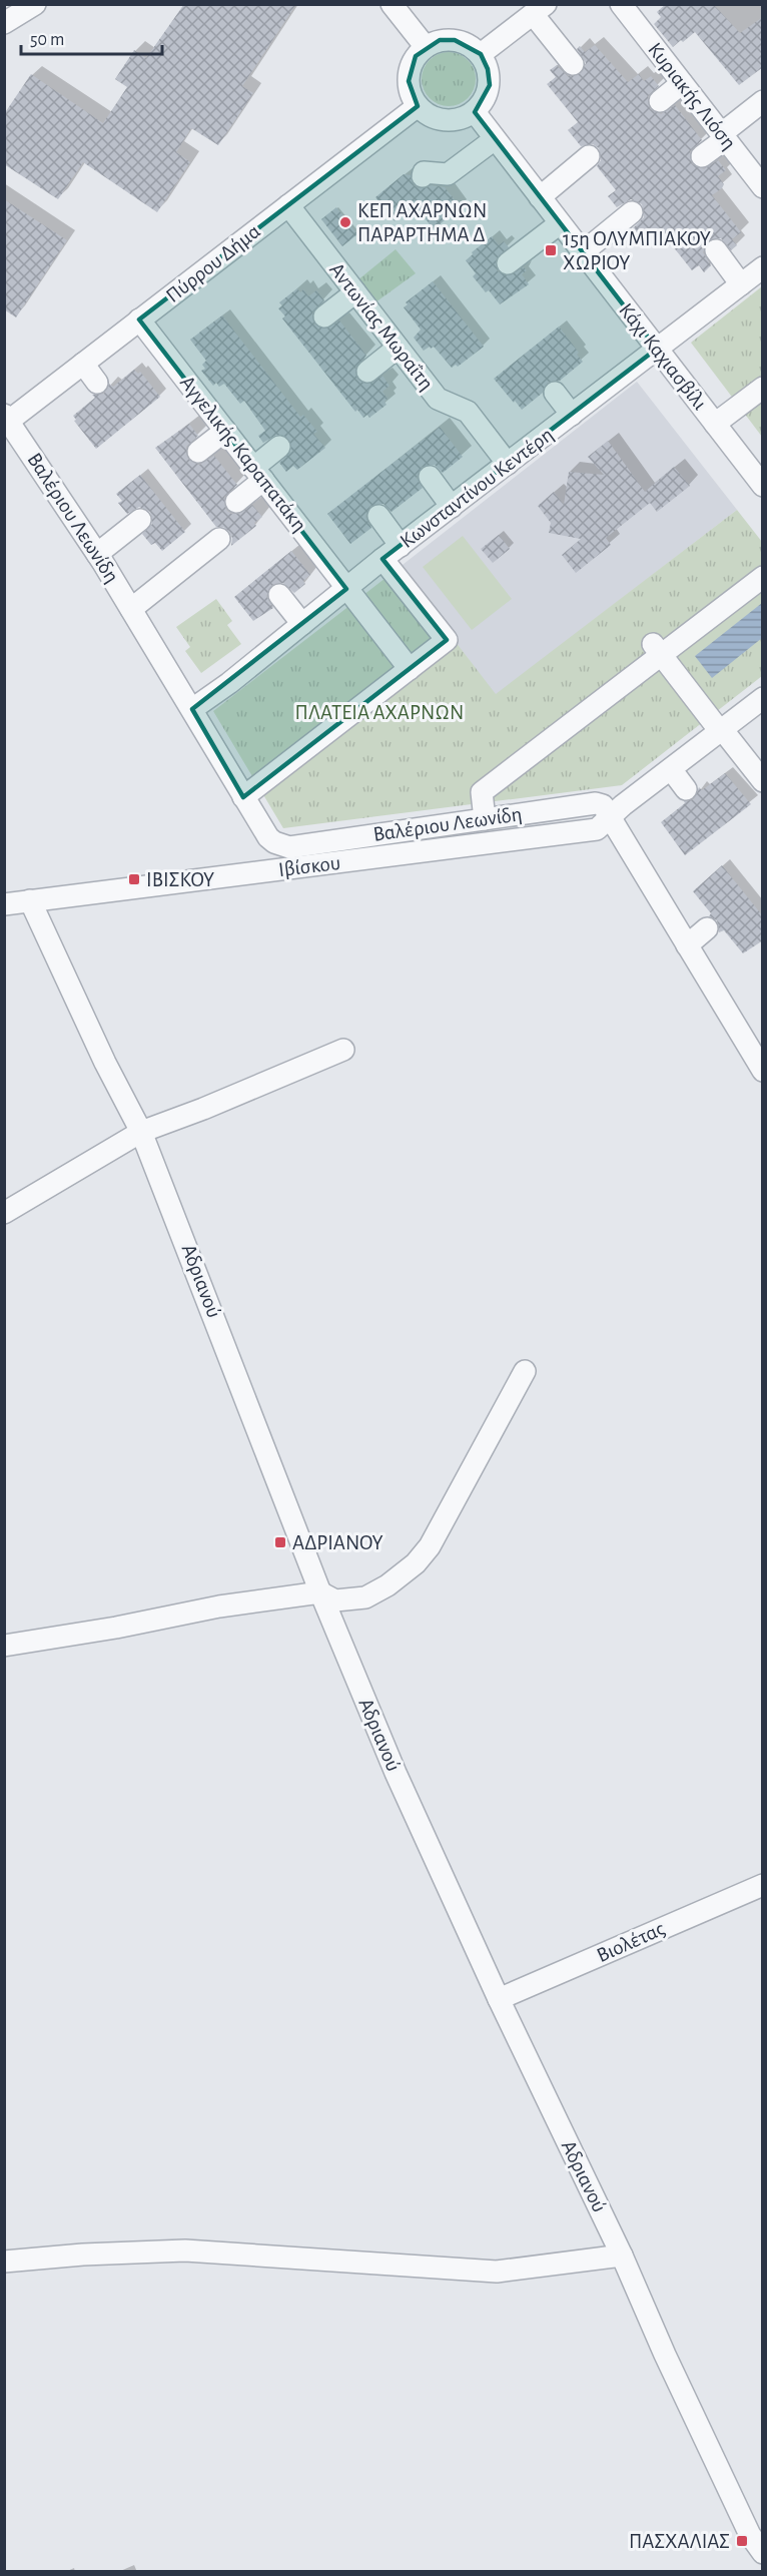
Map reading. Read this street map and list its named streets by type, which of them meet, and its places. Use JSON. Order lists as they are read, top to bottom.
{
  "streets": {
    "street": [
      "Κυριακής Λιόση",
      "Πύρρου Δήμα",
      "Αντωνίας Μωραΐτη",
      "Κάχι Καχιασβίλι",
      "Αγγελικής Καραπατάκη",
      "Κωνσταντίνου Κεντέρη",
      "Βαλέριου Λεωνίδη",
      "Ιβίσκου",
      "Αδριανού",
      "Βιολέτας"
    ]
  },
  "crossings": [
    ["Πύρρου Δήμα", "Αντωνίας Μωραΐτη"],
    ["Πύρρου Δήμα", "Κάχι Καχιασβίλι"],
    ["Πύρρου Δήμα", "Αγγελικής Καραπατάκη"],
    ["Πύρρου Δήμα", "Βαλέριου Λεωνίδη"],
    ["Αντωνίας Μωραΐτη", "Κωνσταντίνου Κεντέρη"],
    ["Κάχι Καχιασβίλι", "Κωνσταντίνου Κεντέρη"],
    ["Αγγελικής Καραπατάκη", "Κωνσταντίνου Κεντέρη"],
    ["Κωνσταντίνου Κεντέρη", "Βαλέριου Λεωνίδη"],
    ["Βαλέριου Λεωνίδη", "Ιβίσκου"],
    ["Ιβίσκου", "Αδριανού"],
    ["Αδριανού", "Βιολέτας"]
  ],
  "parks": ["ΠΛΑΤΕΙΑ ΑΧΑΡΝΩΝ"],
  "places": {
    "other": ["ΚΕΠ ΑΧΑΡΝΩΝ ΠΑΡΑΡΤΗΜΑ Δ"],
    "transit": [
      "15η ΟΛΥΜΠΙΑΚΟΥ ΧΩΡΙΟΥ",
      "ΙΒΙΣΚΟΥ",
      "ΑΔΡΙΑΝΟΥ",
      "ΠΑΣΧΑΛΙΑΣ"
    ]
  },
  "scale_bar": "50 m"
}
